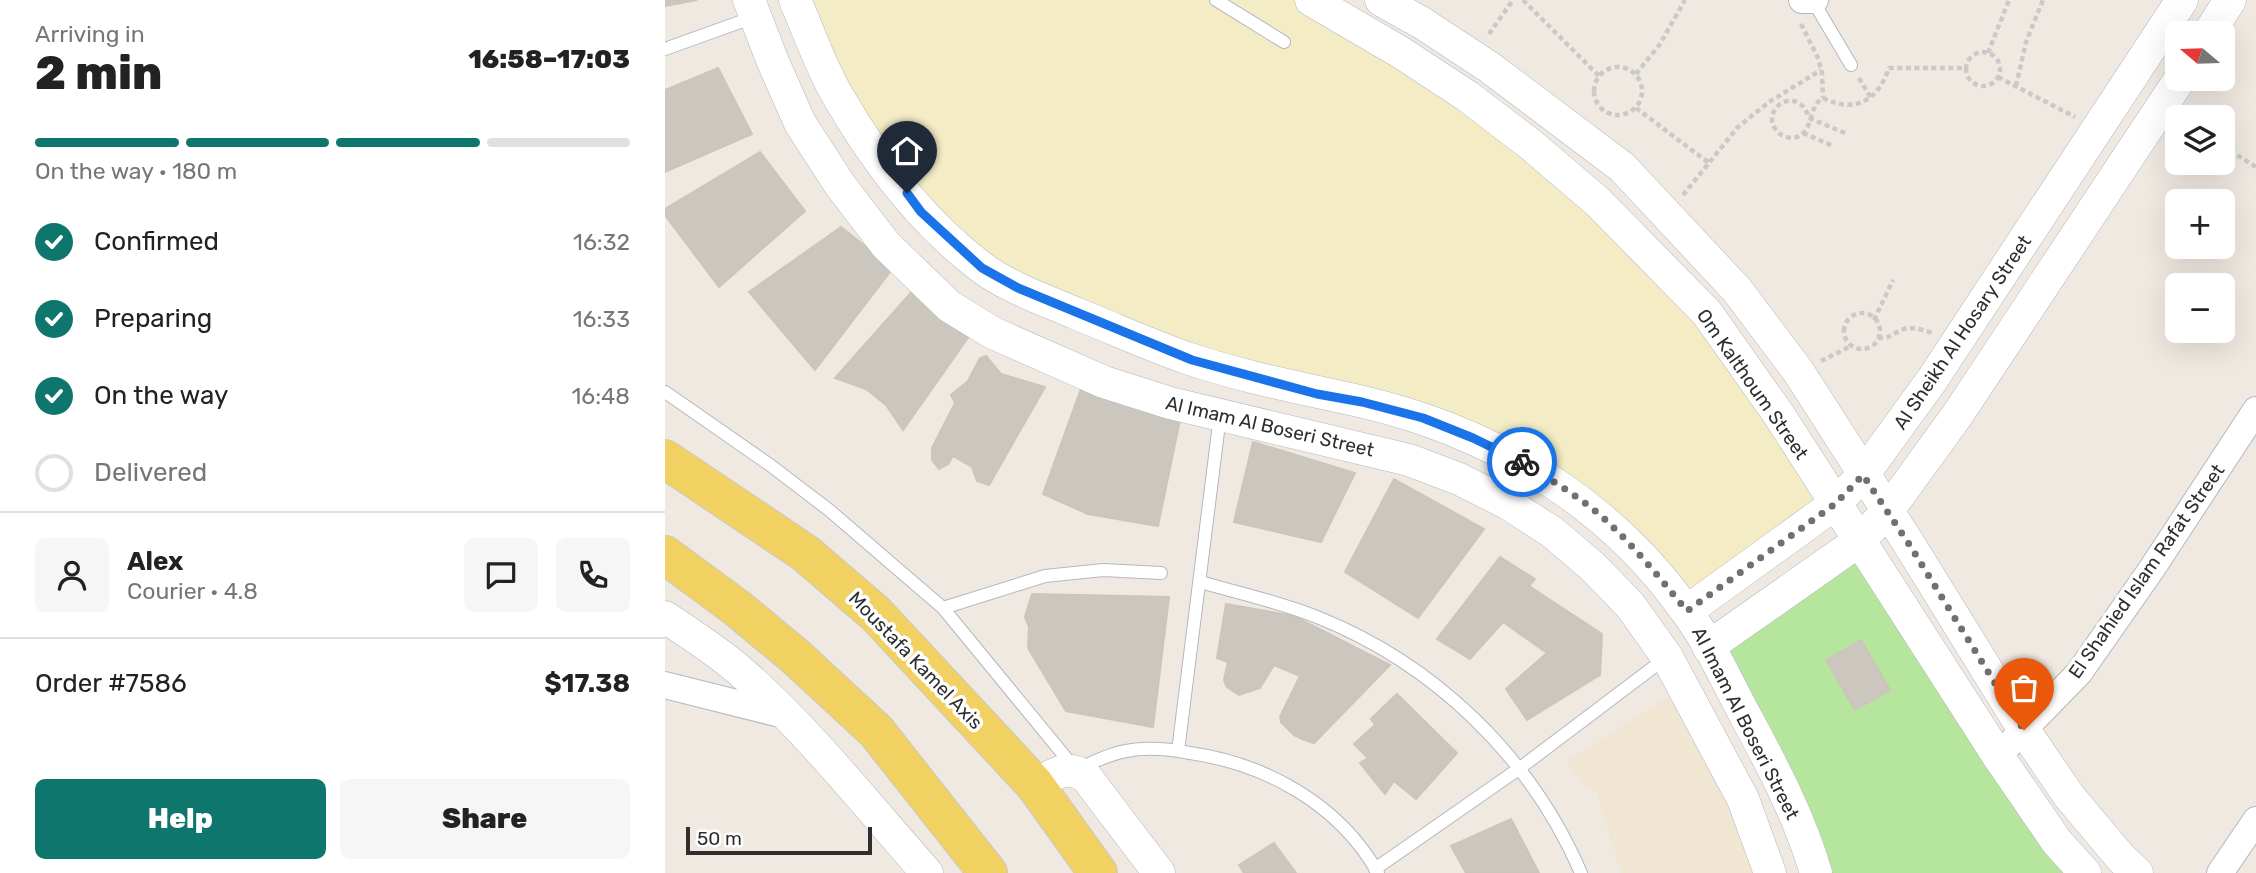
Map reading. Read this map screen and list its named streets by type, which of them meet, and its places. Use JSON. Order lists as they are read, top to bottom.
{
  "streets": {
    "main road": ["Moustafa Kamel Axis"],
    "street": [
      "Al Sheikh Al Hosary Street",
      "Om Kalthoum Street",
      "Al Imam Al Boseri Street",
      "El Shahied Islam Rafat Street"
    ]
  },
  "crossings": [
    ["Al Sheikh Al Hosary Street", "Om Kalthoum Street"],
    ["Al Sheikh Al Hosary Street", "Al Imam Al Boseri Street"],
    ["Om Kalthoum Street", "El Shahied Islam Rafat Street"]
  ],
  "scale_bar": "50 m",
  "north": "left",
  "page": {
    "heading": ["2 min", "Arriving in", "16:58–17:03"],
    "panel": [
      "Alex",
      "Courier · 4.8",
      "Order #7586",
      "$17.38"
    ],
    "map_buttons": ["+", "−"],
    "bar": "On the way · 180 m",
    "list": [
      ["Confirmed", "16:32"],
      ["Preparing", "16:33"],
      ["On the way", "16:48"],
      "Delivered"
    ],
    "buttons": ["Help", "Share"],
    "scale": "50 m"
  }
}
